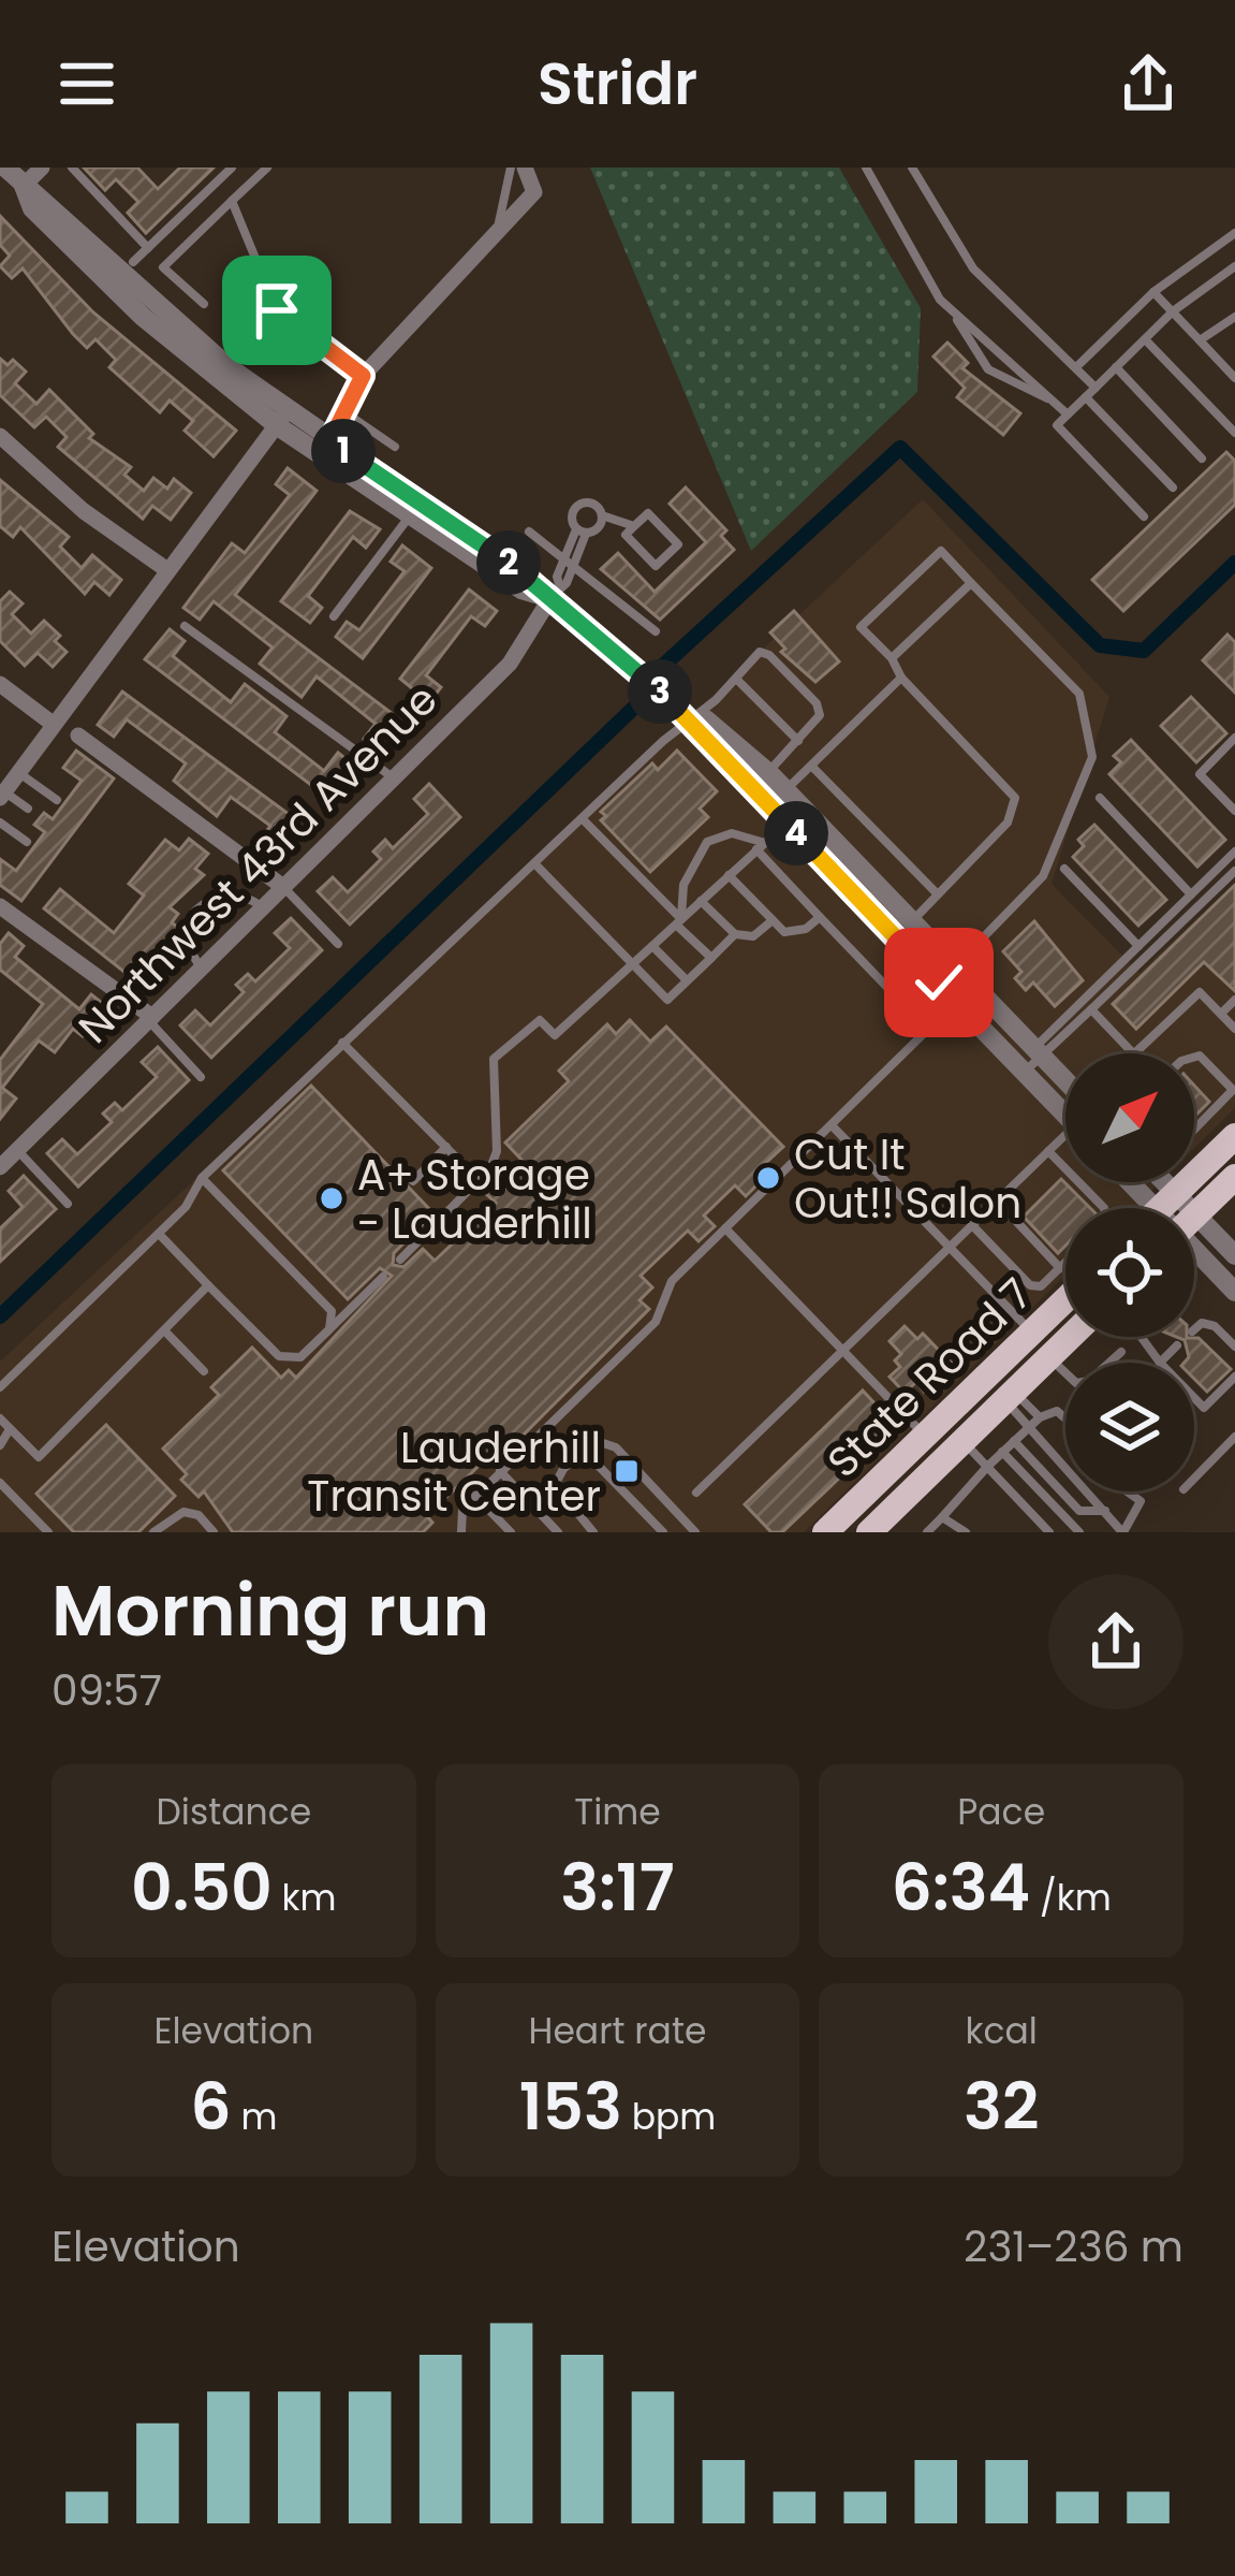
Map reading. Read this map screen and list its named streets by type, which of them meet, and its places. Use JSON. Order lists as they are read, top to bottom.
{
  "streets": {
    "main road": ["State Road 7"],
    "street": ["Northwest 43rd Avenue"]
  },
  "places": {
    "other": ["Cut It Out!! Salon", "A+ Storage - Lauderhill"],
    "transit": ["Lauderhill Transit Center"]
  },
  "north": "top right",
  "page": {
    "header": "Stridr",
    "pins": [
      "1",
      "2",
      "3",
      "4"
    ],
    "heading": ["Morning run", "09:57"],
    "stats": [
      ["Distance", "0.50 km"],
      ["Time", "3:17"],
      ["Pace", "6:34 /km"],
      ["Elevation", "6 m"],
      ["Heart rate", "153 bpm"],
      ["kcal", "32"]
    ],
    "chart": ["Elevation", "231–236 m"]
  }
}
